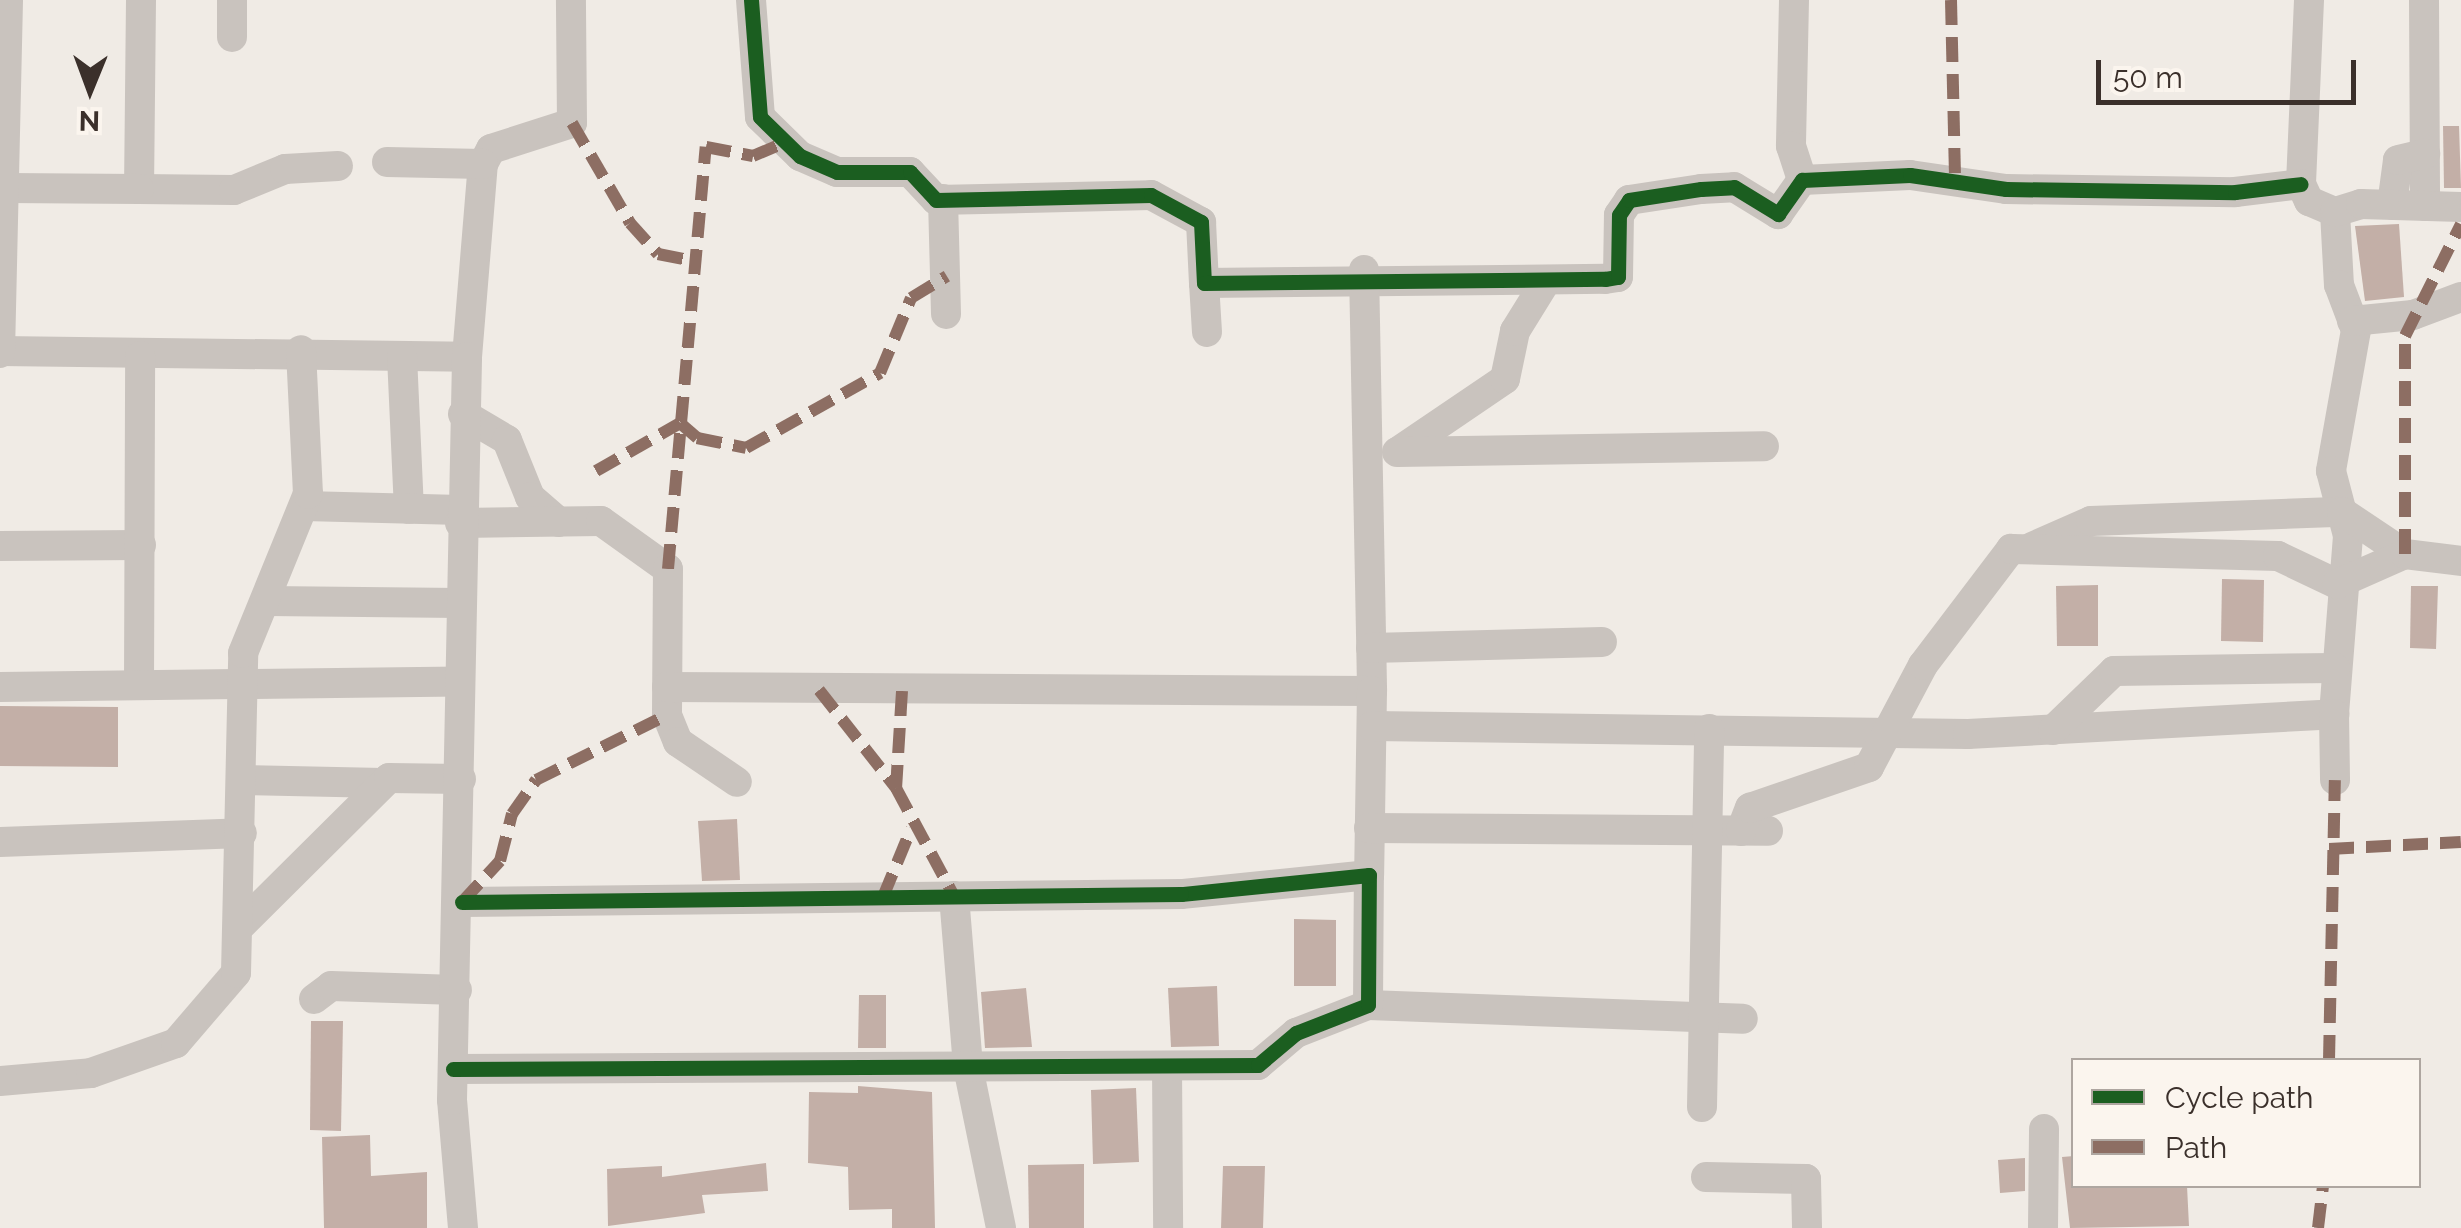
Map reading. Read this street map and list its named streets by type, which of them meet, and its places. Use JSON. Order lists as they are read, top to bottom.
{
  "legend": ["Cycle path", "Path"],
  "scale_bar": "50 m",
  "north": "bottom"
}
